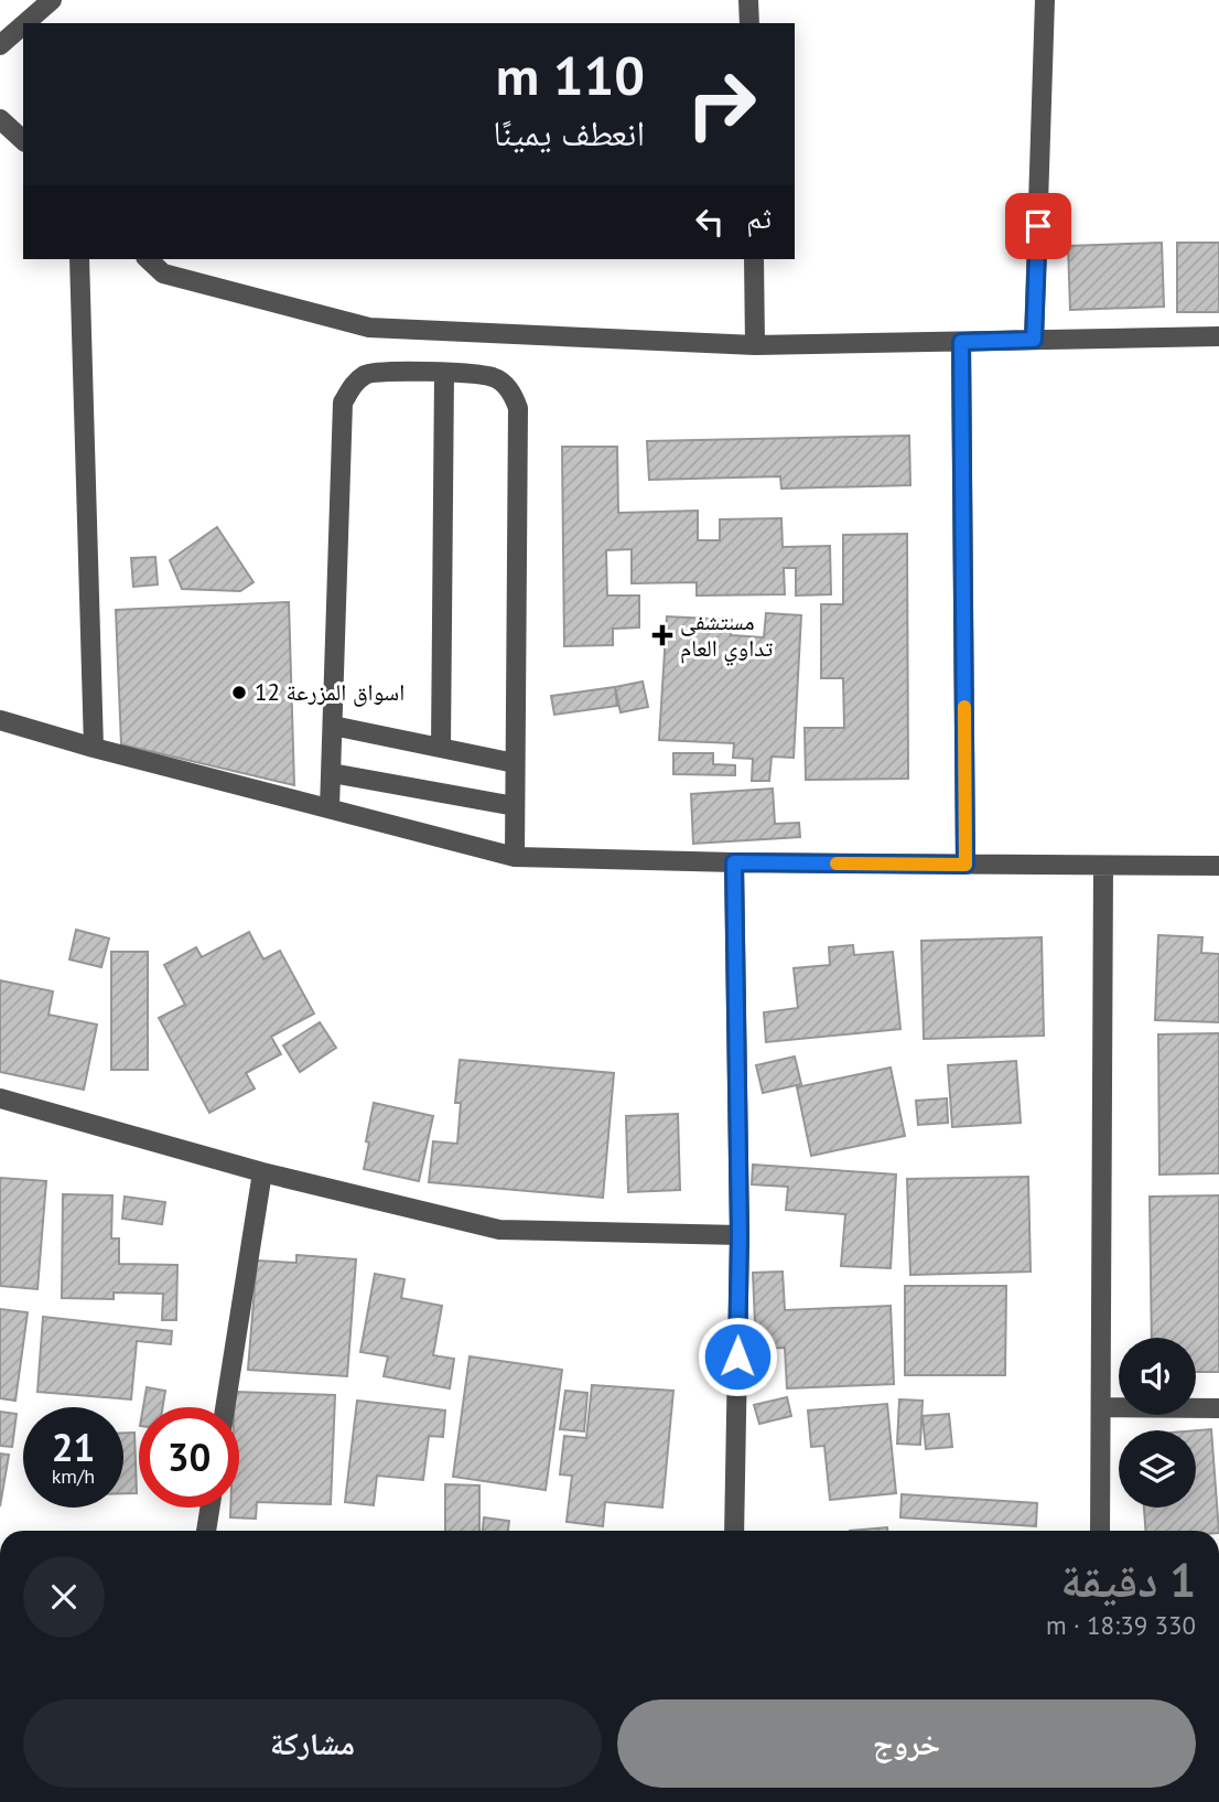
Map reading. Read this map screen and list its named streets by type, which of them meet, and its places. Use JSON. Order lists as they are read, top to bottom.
{
  "places": {
    "health": ["مستشفى تداوي العام"],
    "other": ["اسواق المزرعة 12"]
  },
  "page": {
    "turn": ["110 m", "انعطف يمينًا"],
    "then": "ثم",
    "speed": "21 km/h",
    "limit": "30",
    "heading": ["1 دقيقة", "330 m · 18:39"],
    "buttons": ["خروج", "مشاركة"]
  }
}
